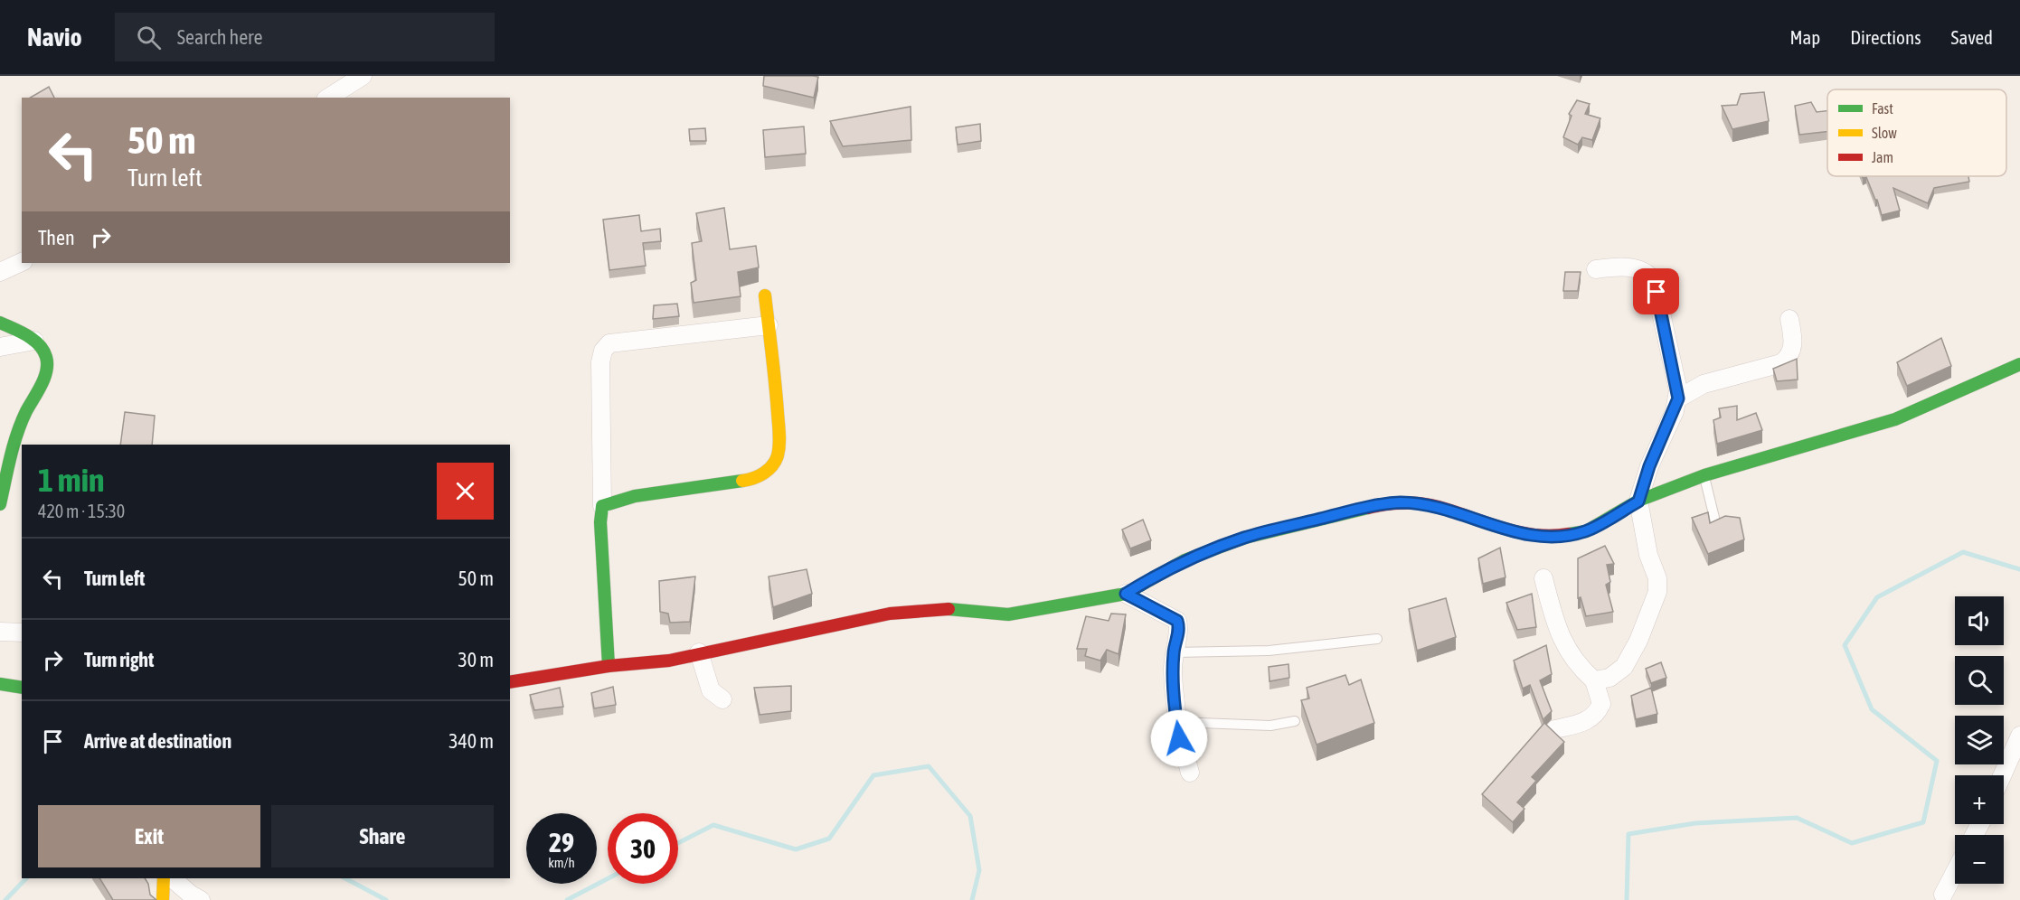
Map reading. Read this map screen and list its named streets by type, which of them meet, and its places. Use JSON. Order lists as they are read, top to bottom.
{
  "legend": ["Fast", "Slow", "Jam"],
  "page": {
    "header": "Navio",
    "search": "Search here",
    "nav": ["Map", "Directions", "Saved"],
    "turn": ["50 m", "Turn left"],
    "then": "Then",
    "heading": ["1 min", "420 m · 15:30"],
    "list": [
      {
        "name": "Turn left",
        "value": "50 m"
      },
      {
        "name": "Turn right",
        "value": "30 m"
      },
      {
        "name": "Arrive at destination",
        "value": "340 m"
      }
    ],
    "map_buttons": ["+", "−"],
    "buttons": ["Exit", "Share"],
    "speed": "29 km/h",
    "limit": "30"
  }
}
